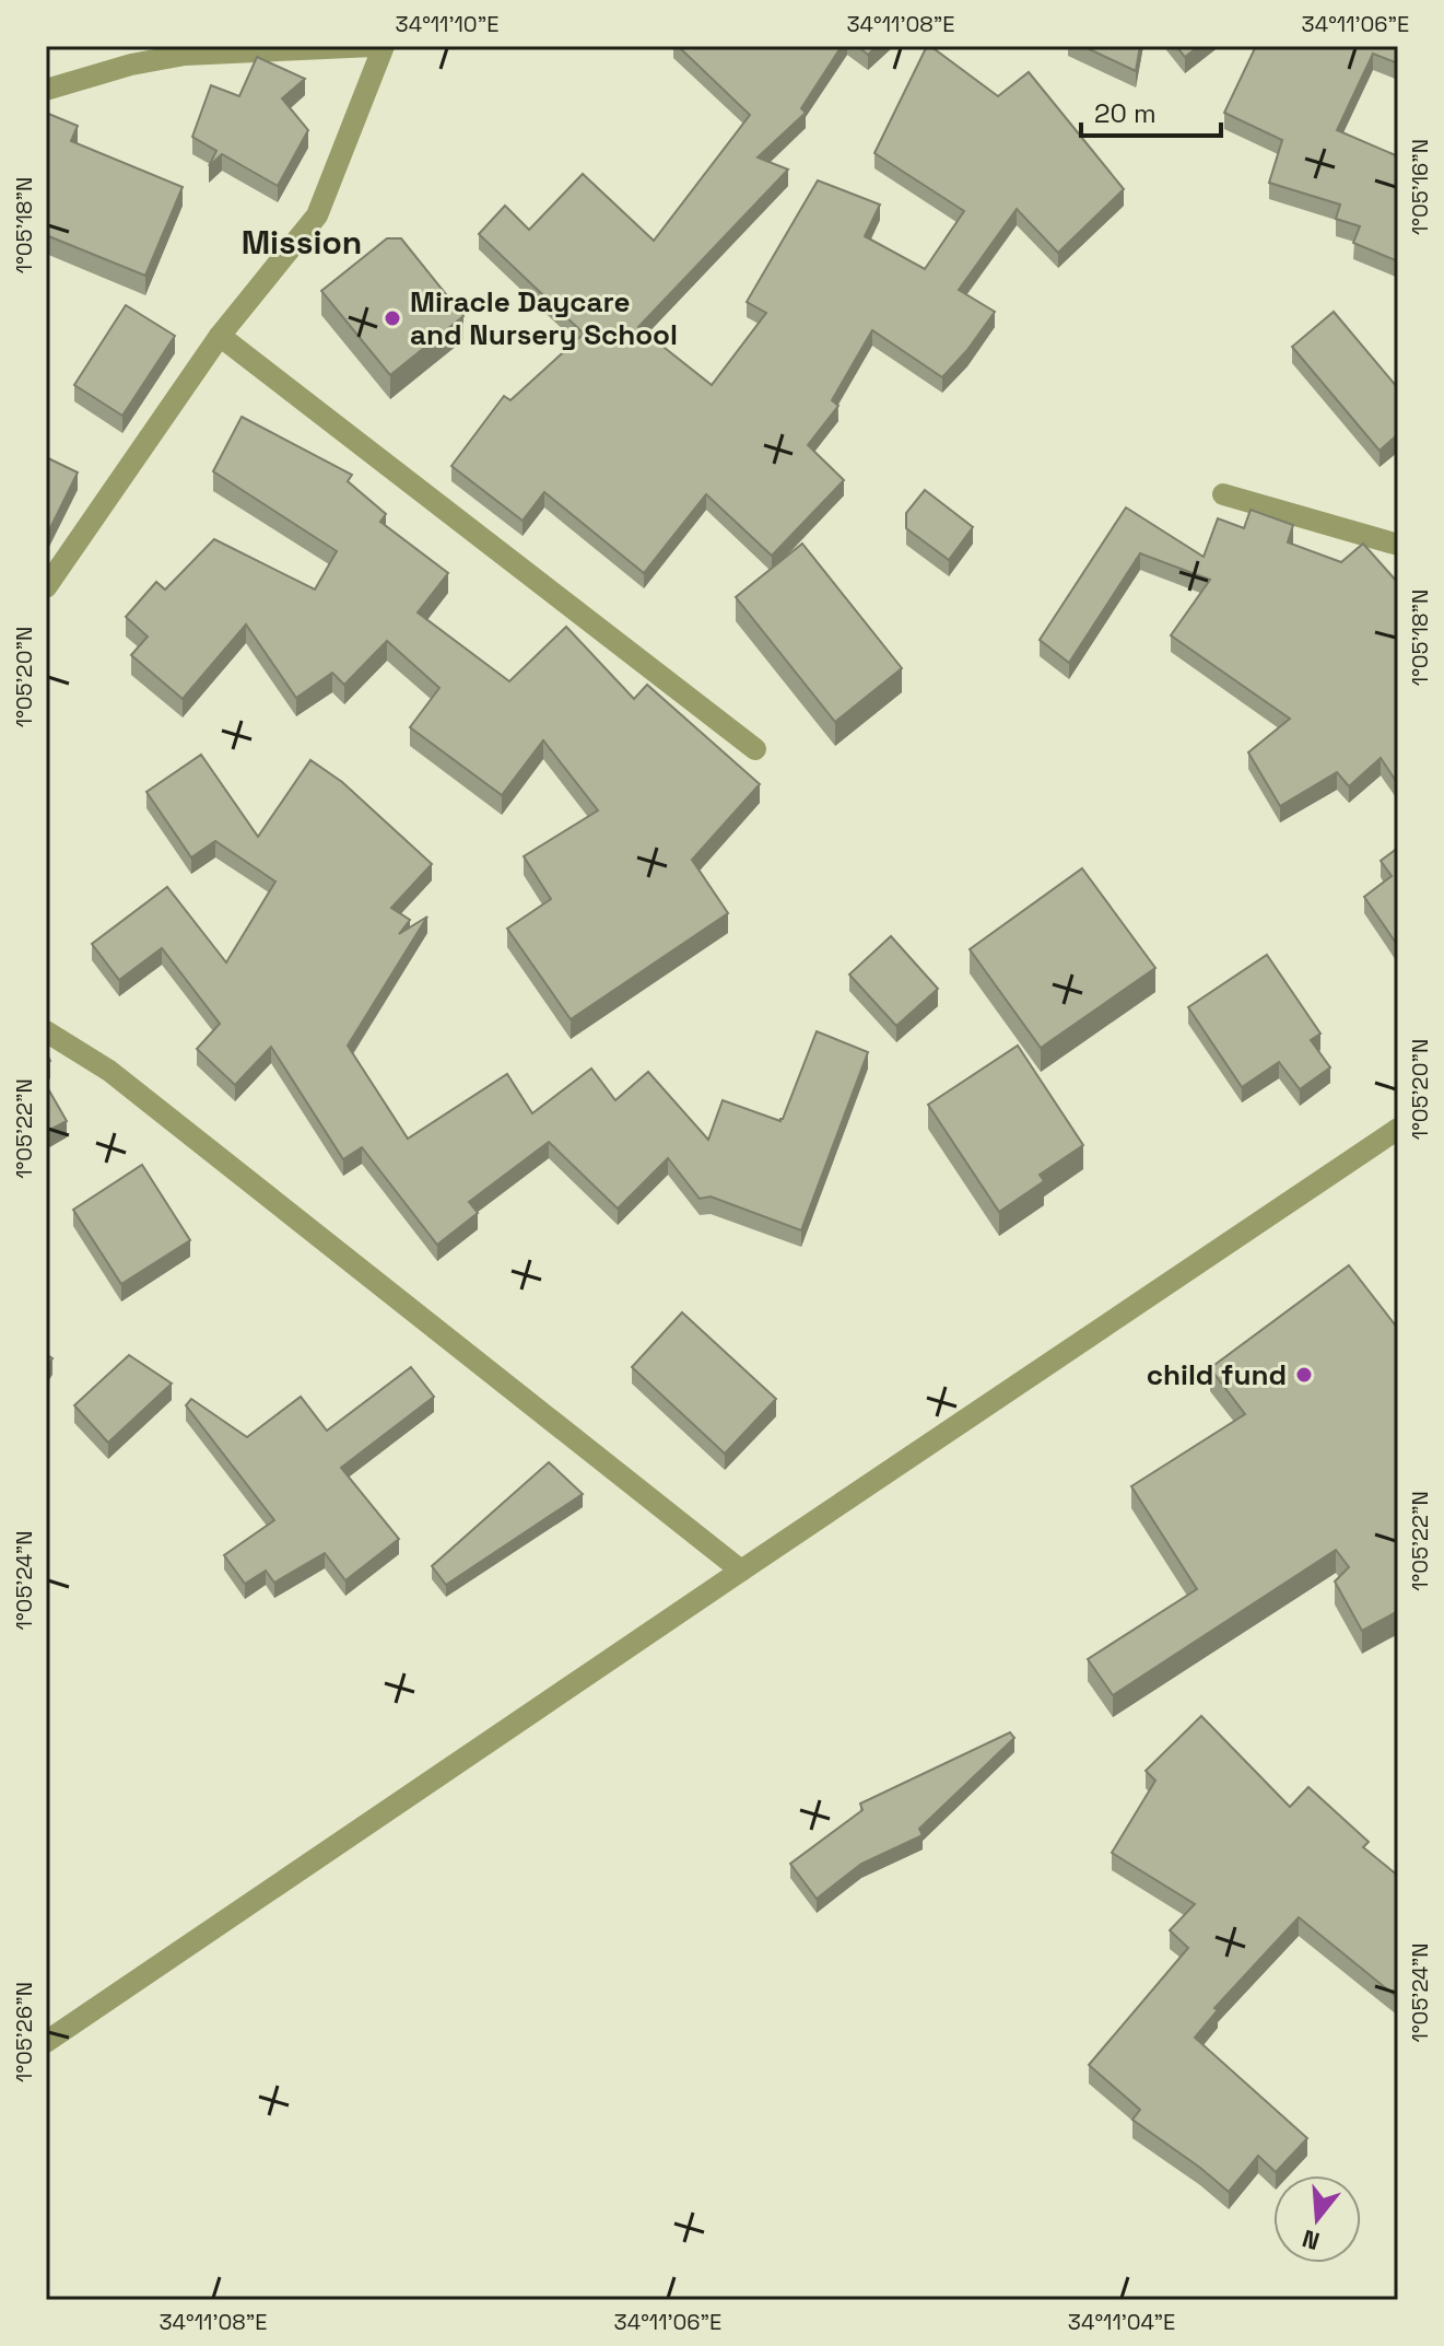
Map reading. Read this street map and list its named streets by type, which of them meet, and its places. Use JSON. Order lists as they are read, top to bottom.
{
  "districts": ["Mission"],
  "places": ["Miracle Daycare and Nursery School", "child fund"],
  "scale_bar": "20 m",
  "north": "bottom",
  "coordinates": [
    "34°11'10\"E",
    "34°11'08\"E",
    "34°11'06\"E",
    "1°05'16\"N",
    "1°05'18\"N",
    "1°05'20\"N",
    "1°05'22\"N",
    "1°05'24\"N",
    "1°05'26\"N",
    "34°11'04\"E"
  ]
}
